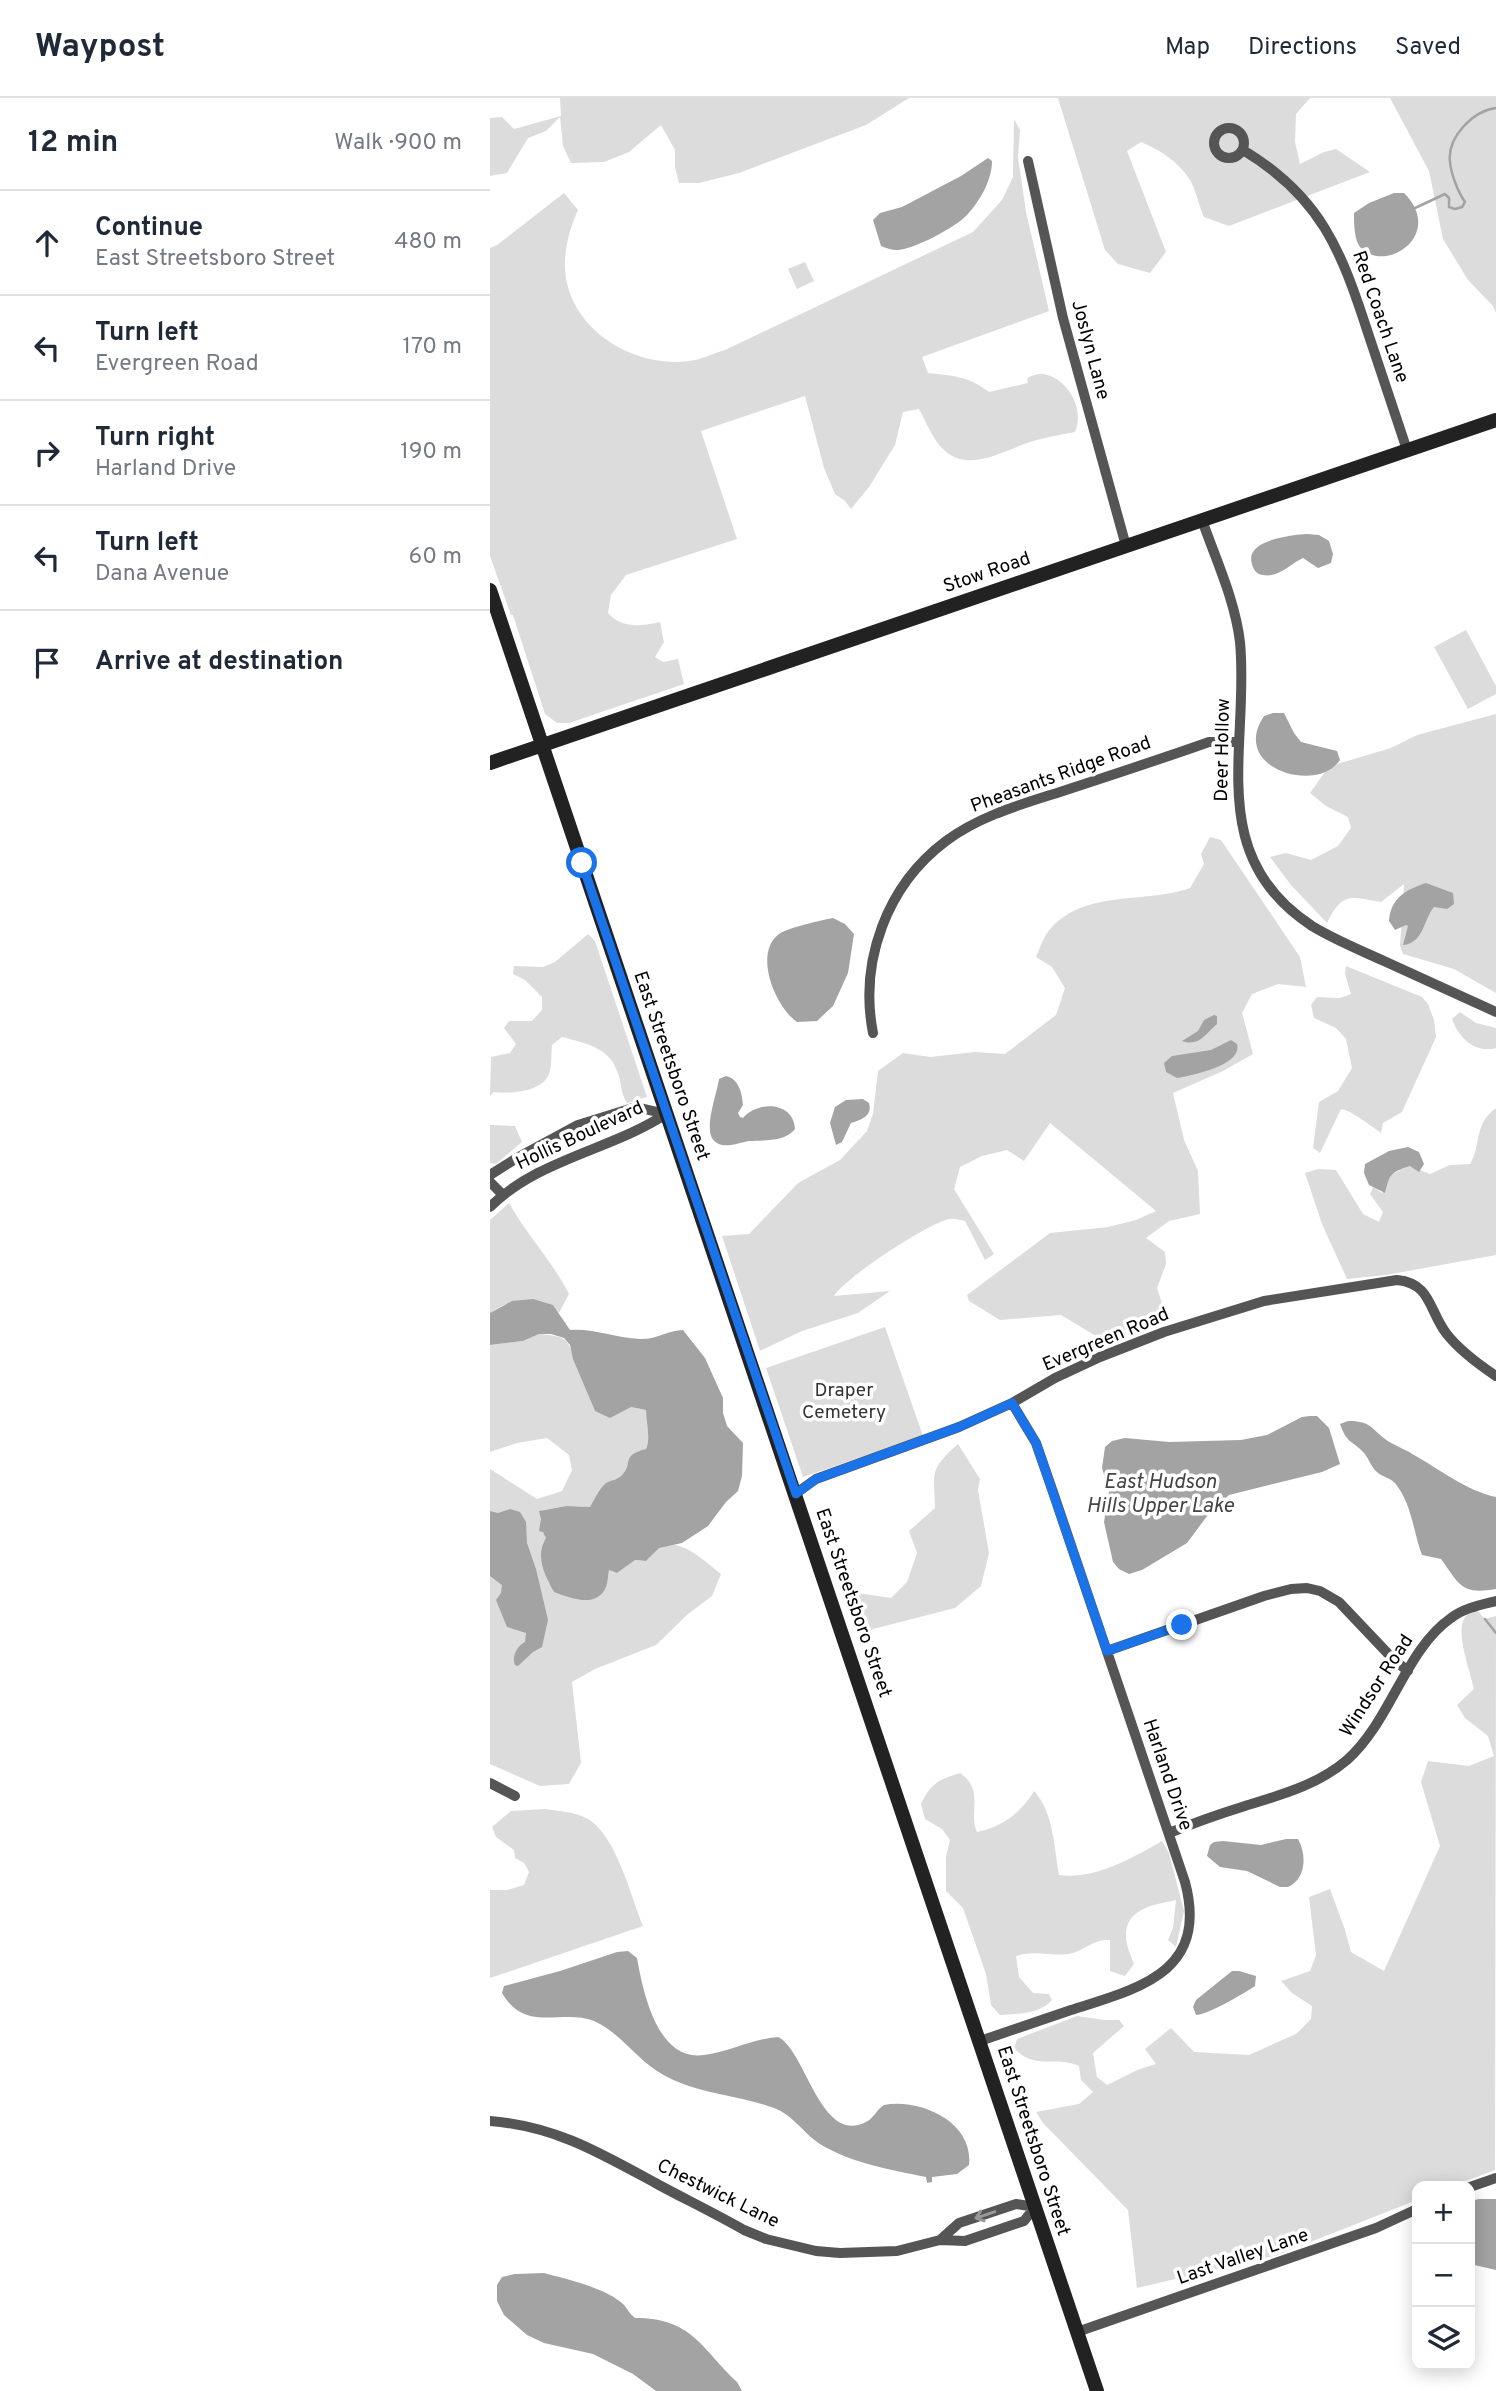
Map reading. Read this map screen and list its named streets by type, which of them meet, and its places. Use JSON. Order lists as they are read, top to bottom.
{
  "streets": {
    "main road": ["Stow Road", "East Streetsboro Street"],
    "street": [
      "Red Coach Lane",
      "Joslyn Lane",
      "Deer Hollow",
      "Pheasants Ridge Road",
      "Hollis Boulevard",
      "Evergreen Road",
      "Windsor Road",
      "Harland Drive",
      "Chestwick Lane",
      "Last Valley Lane"
    ]
  },
  "crossings": [
    ["Red Coach Lane", "Stow Road"],
    ["Joslyn Lane", "Stow Road"],
    ["Stow Road", "Deer Hollow"],
    ["Stow Road", "East Streetsboro Street"],
    ["Deer Hollow", "Pheasants Ridge Road"],
    ["East Streetsboro Street", "Hollis Boulevard"],
    ["East Streetsboro Street", "Evergreen Road"],
    ["East Streetsboro Street", "Harland Drive"],
    ["East Streetsboro Street", "Chestwick Lane"],
    ["East Streetsboro Street", "Last Valley Lane"],
    ["Evergreen Road", "Harland Drive"],
    ["Windsor Road", "Harland Drive"]
  ],
  "water": ["East Hudson Hills Upper Lake"],
  "parks": ["Draper Cemetery"],
  "page": {
    "header": "Waypost",
    "nav": ["Map", "Directions", "Saved"],
    "heading": ["12 min", "Walk · 900 m"],
    "list": [
      ["Continue", "East Streetsboro Street", "480 m"],
      ["Turn left", "Evergreen Road", "170 m"],
      ["Turn right", "Harland Drive", "190 m"],
      ["Turn left", "Dana Avenue", "60 m"],
      "Arrive at destination"
    ],
    "map_buttons": ["+", "−"]
  }
}
